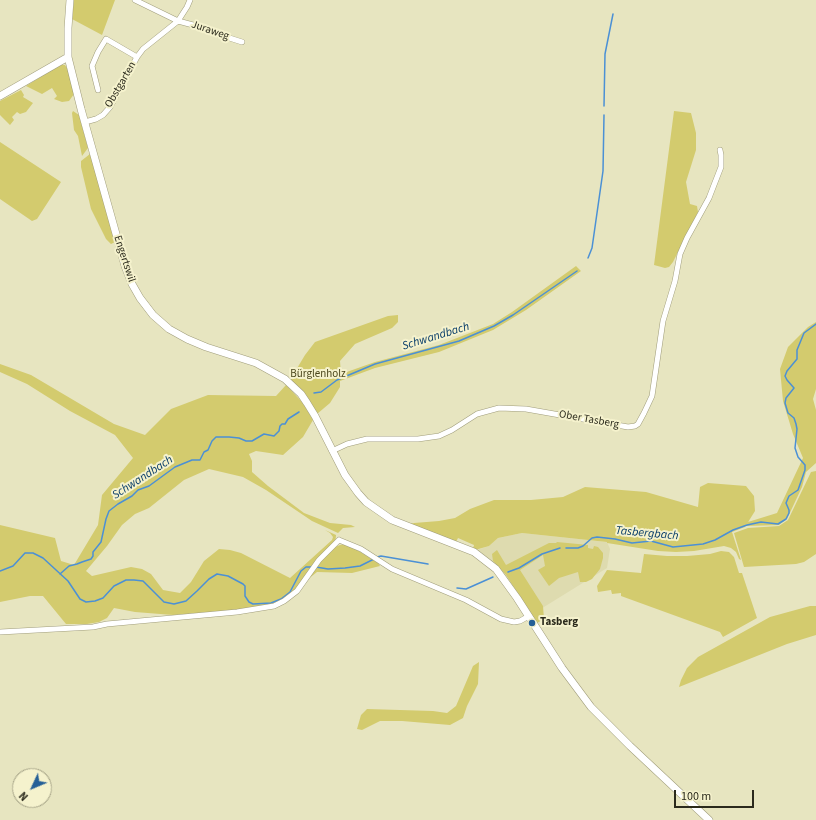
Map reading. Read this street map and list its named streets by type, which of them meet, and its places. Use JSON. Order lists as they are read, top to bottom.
{
  "streets": {
    "main road": ["Engertswil"],
    "street": ["Juraweg", "Obstgarten", "Ober Tasberg"]
  },
  "crossings": [
    ["Juraweg", "Obstgarten"],
    ["Obstgarten", "Engertswil"],
    ["Engertswil", "Ober Tasberg"]
  ],
  "water": ["Schwandbach", "Tasbergbach"],
  "parks": ["Bürglenholz"],
  "places": ["Tasberg"],
  "scale_bar": "100 m",
  "north": "bottom left"
}
